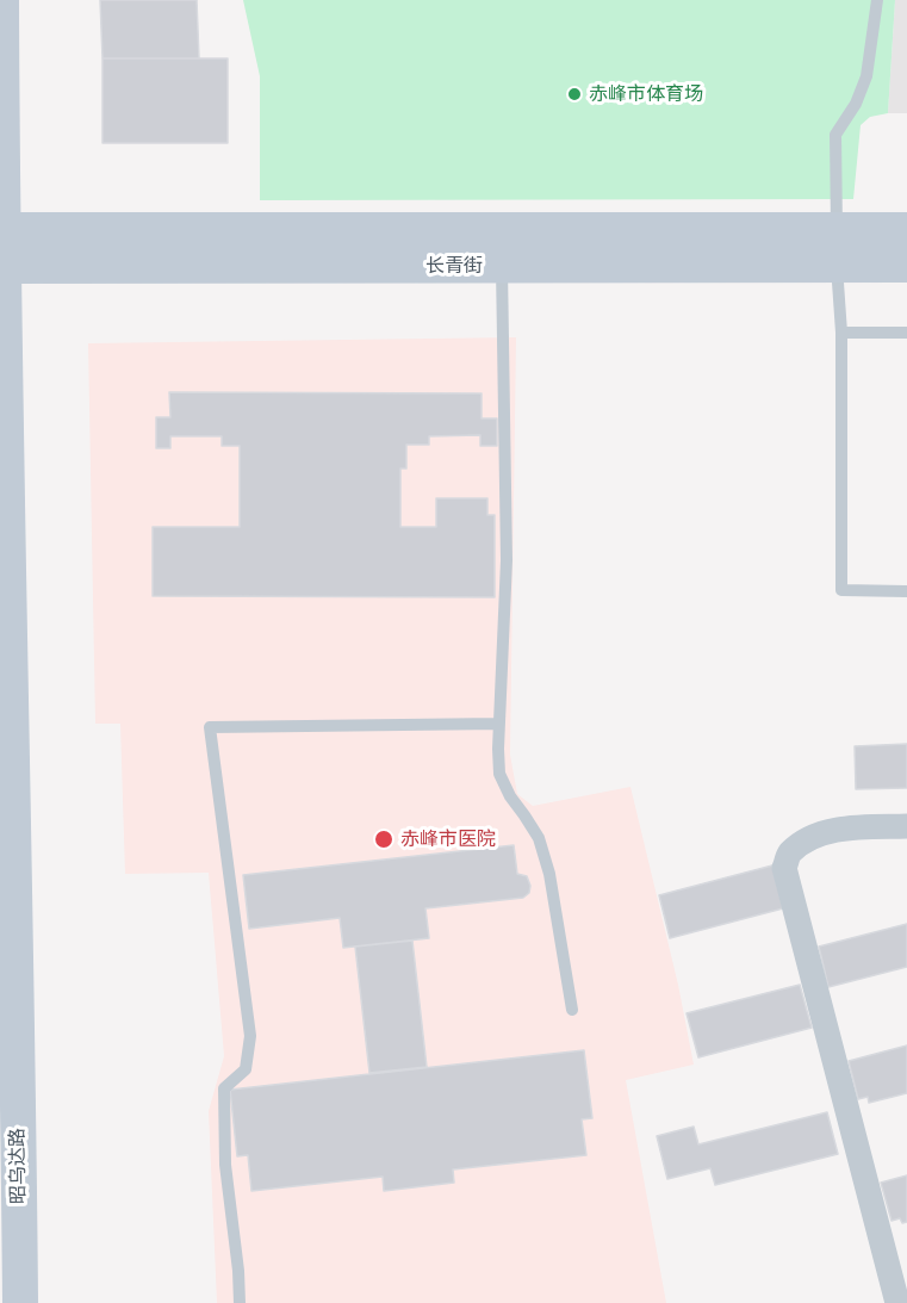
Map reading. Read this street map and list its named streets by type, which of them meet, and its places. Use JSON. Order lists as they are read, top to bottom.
{
  "streets": {
    "main road": ["长青街", "昭乌达路"]
  },
  "crossings": [
    ["长青街", "昭乌达路"]
  ],
  "places": ["赤峰市体育场", "赤峰市医院"]
}
